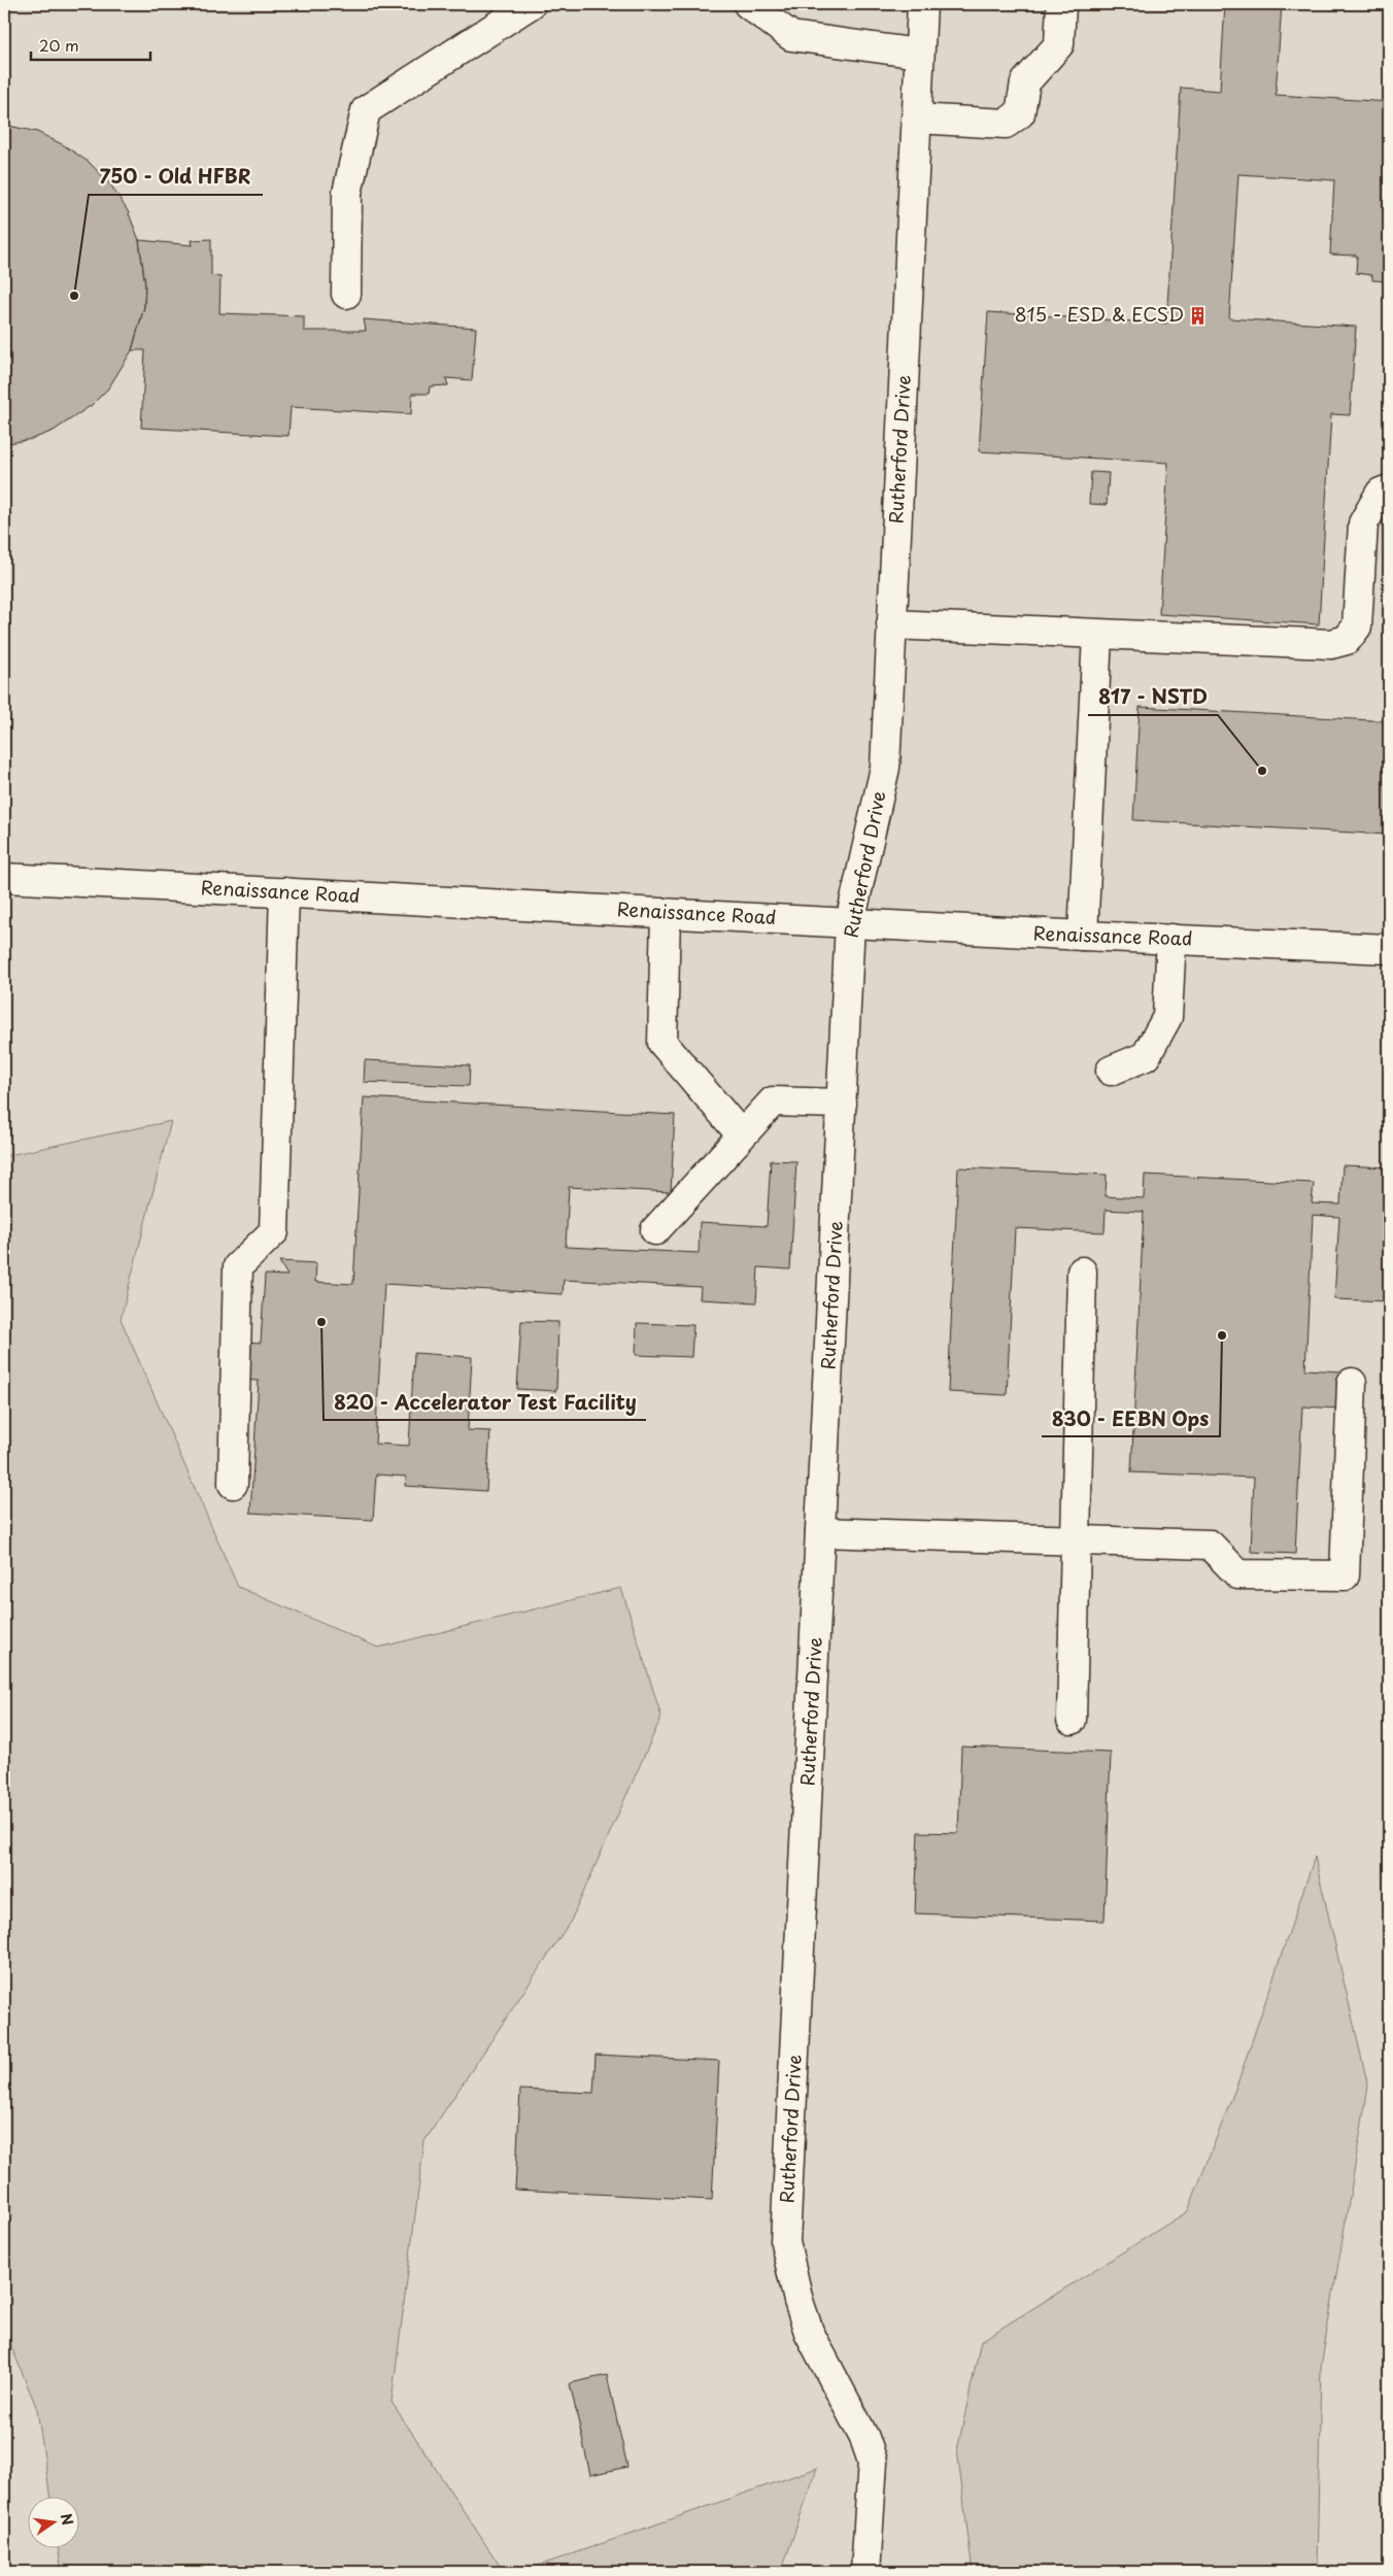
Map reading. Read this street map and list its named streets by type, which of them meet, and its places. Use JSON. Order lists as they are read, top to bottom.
{
  "streets": {
    "street": ["Rutherford Drive", "Renaissance Road"]
  },
  "crossings": [
    ["Rutherford Drive", "Renaissance Road"]
  ],
  "places": {
    "other": [
      "750 - Old HFBR",
      "817 - NSTD",
      "820 - Accelerator Test Facility",
      "830 - EEBN Ops"
    ],
    "building": ["815 - ESD & ECSD"]
  },
  "scale_bar": "20 m",
  "north": "right"
}
